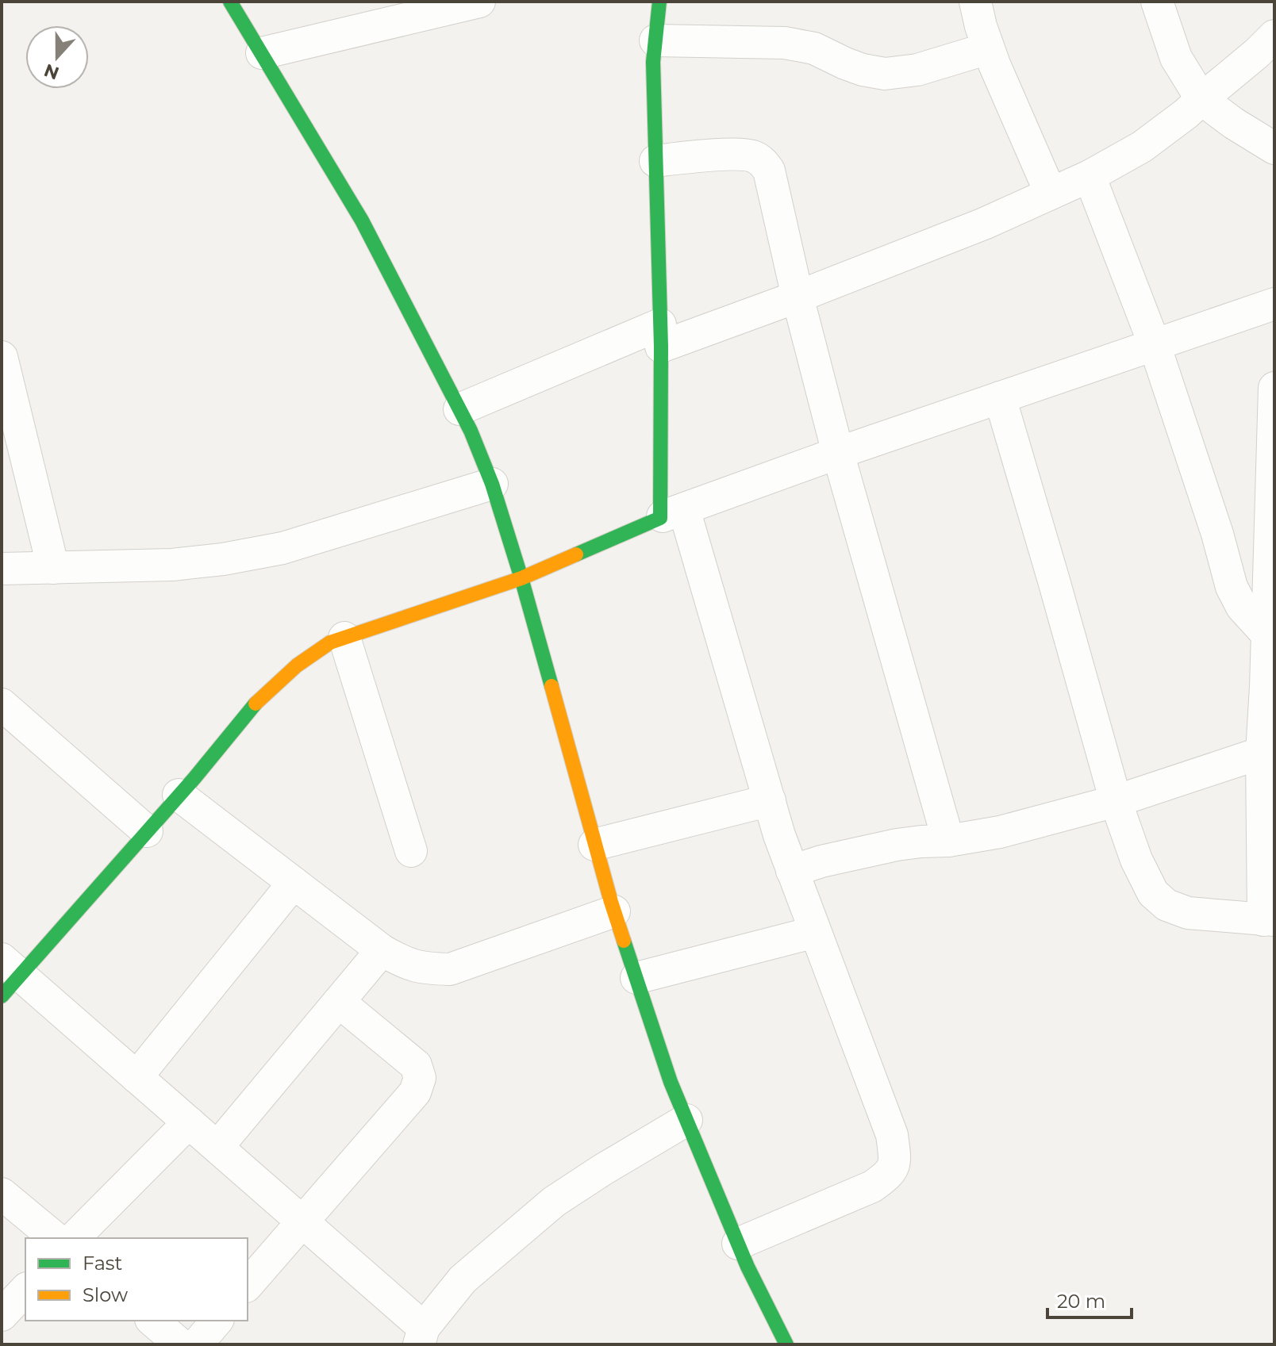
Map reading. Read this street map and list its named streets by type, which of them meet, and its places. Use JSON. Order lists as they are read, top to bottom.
{
  "legend": ["Fast", "Slow"],
  "scale_bar": "20 m",
  "north": "bottom"
}
